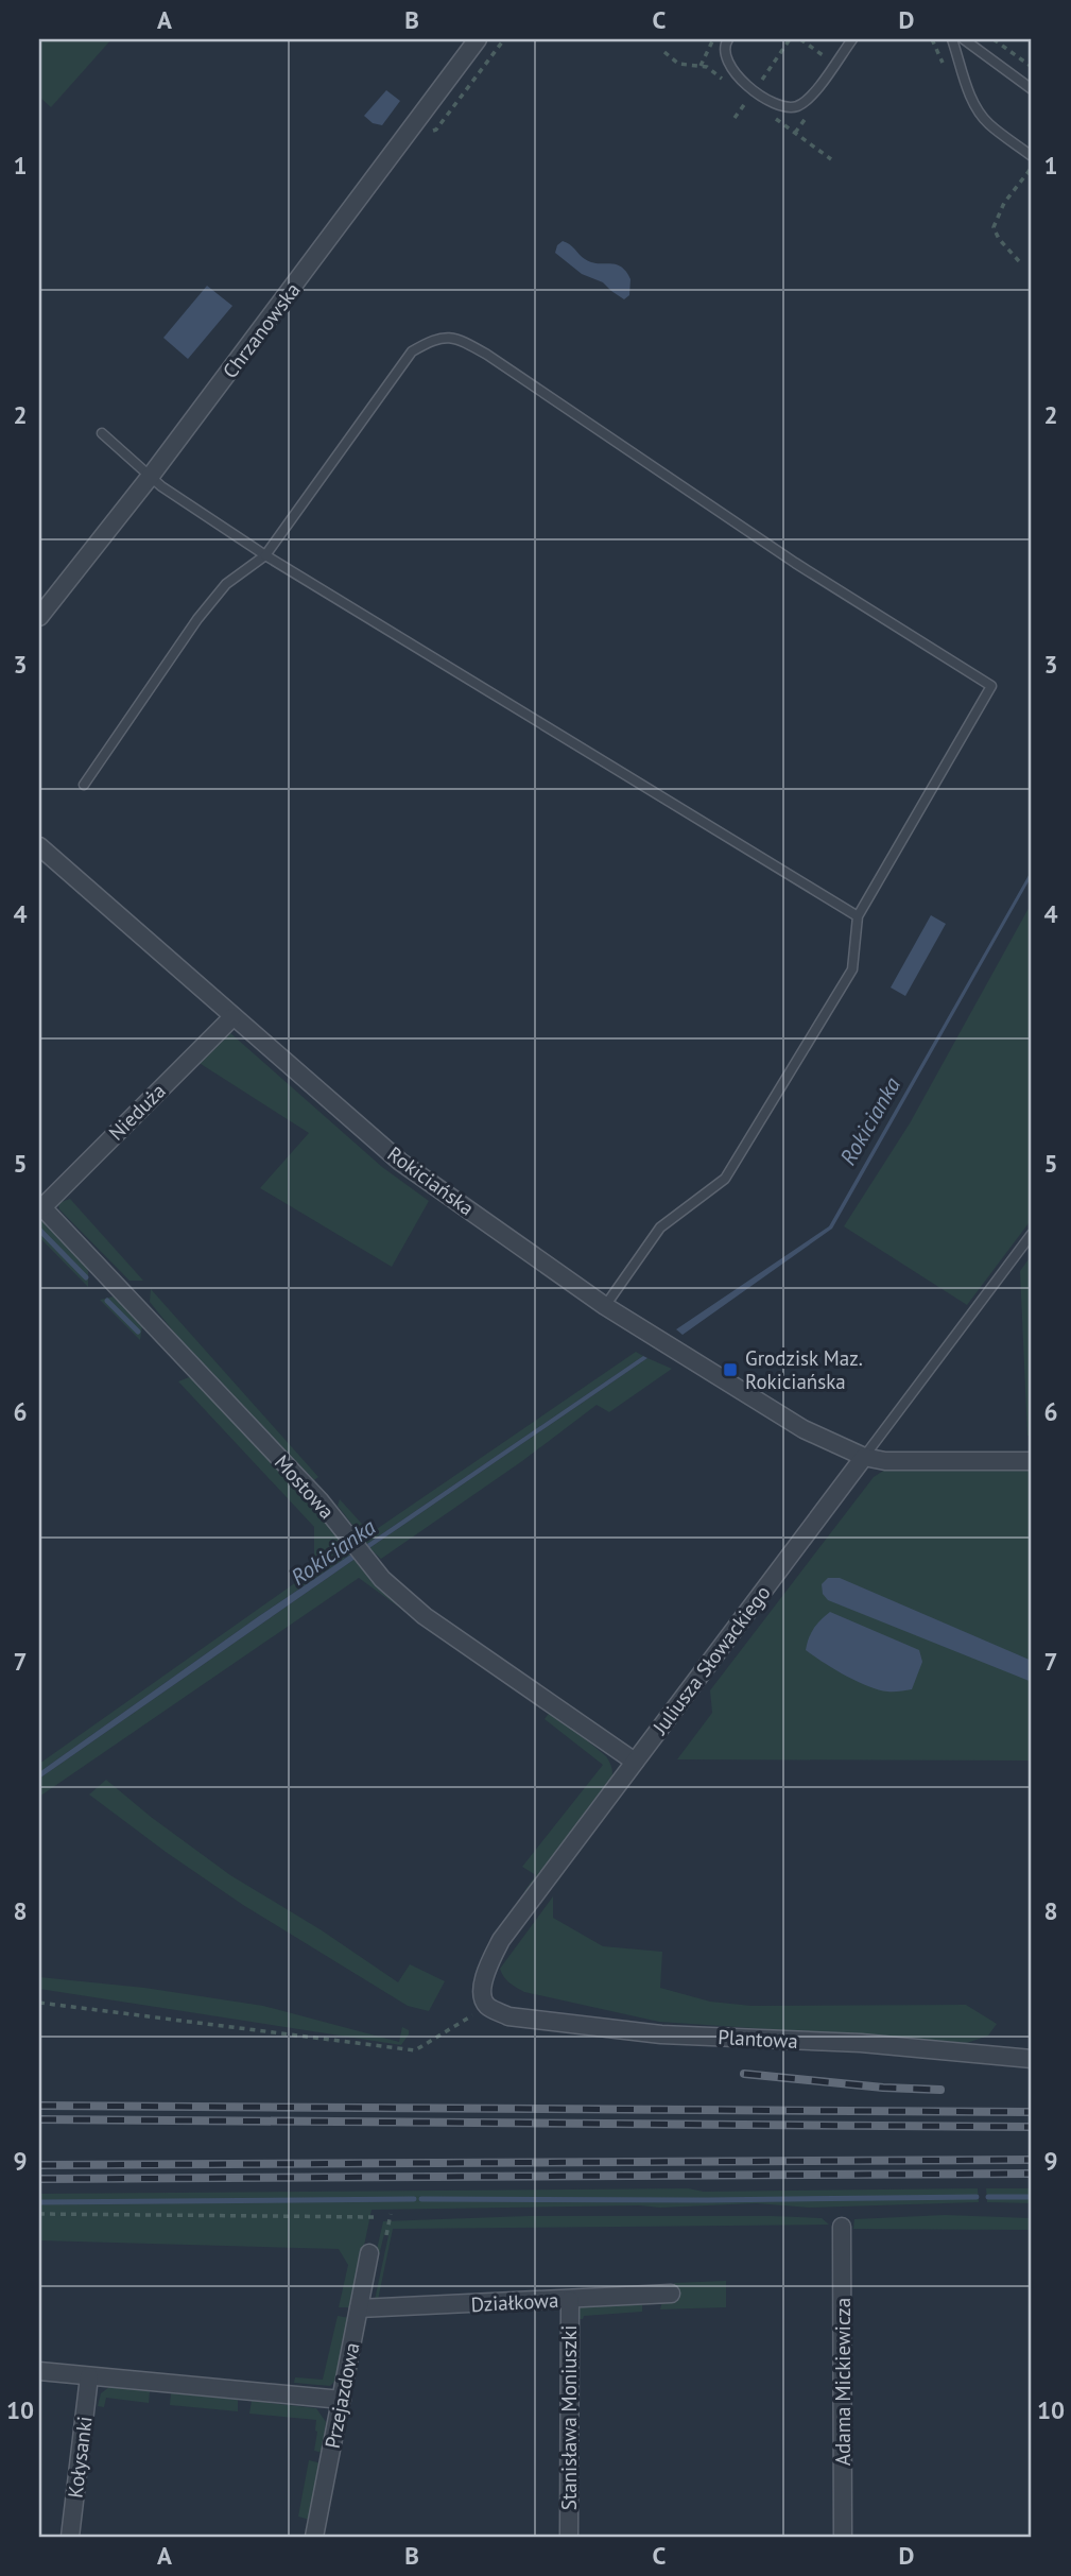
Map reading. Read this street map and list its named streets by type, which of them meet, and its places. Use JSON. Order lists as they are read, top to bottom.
{
  "streets": {
    "street": [
      "Chrzanowska",
      "Nieduża",
      "Rokiciańska",
      "Mostowa",
      "Juliusza Słowackiego",
      "Plantowa",
      "Działkowa",
      "Adama Mickiewicza",
      "Przejazdowa",
      "Stanisława Moniuszki",
      "Kołysanki"
    ]
  },
  "crossings": [
    ["Nieduża", "Rokiciańska"],
    ["Nieduża", "Mostowa"],
    ["Rokiciańska", "Juliusza Słowackiego"],
    ["Mostowa", "Juliusza Słowackiego"],
    ["Juliusza Słowackiego", "Plantowa"],
    ["Działkowa", "Przejazdowa"],
    ["Działkowa", "Stanisława Moniuszki"]
  ],
  "water": ["Rokicianka"],
  "places": {
    "transit": ["Grodzisk Maz. Rokiciańska"]
  },
  "grid": {
    "columns": [
      "A",
      "B",
      "C",
      "D"
    ],
    "rows": [
      "1",
      "2",
      "3",
      "4",
      "5",
      "6",
      "7",
      "8",
      "9",
      "10"
    ]
  }
}
